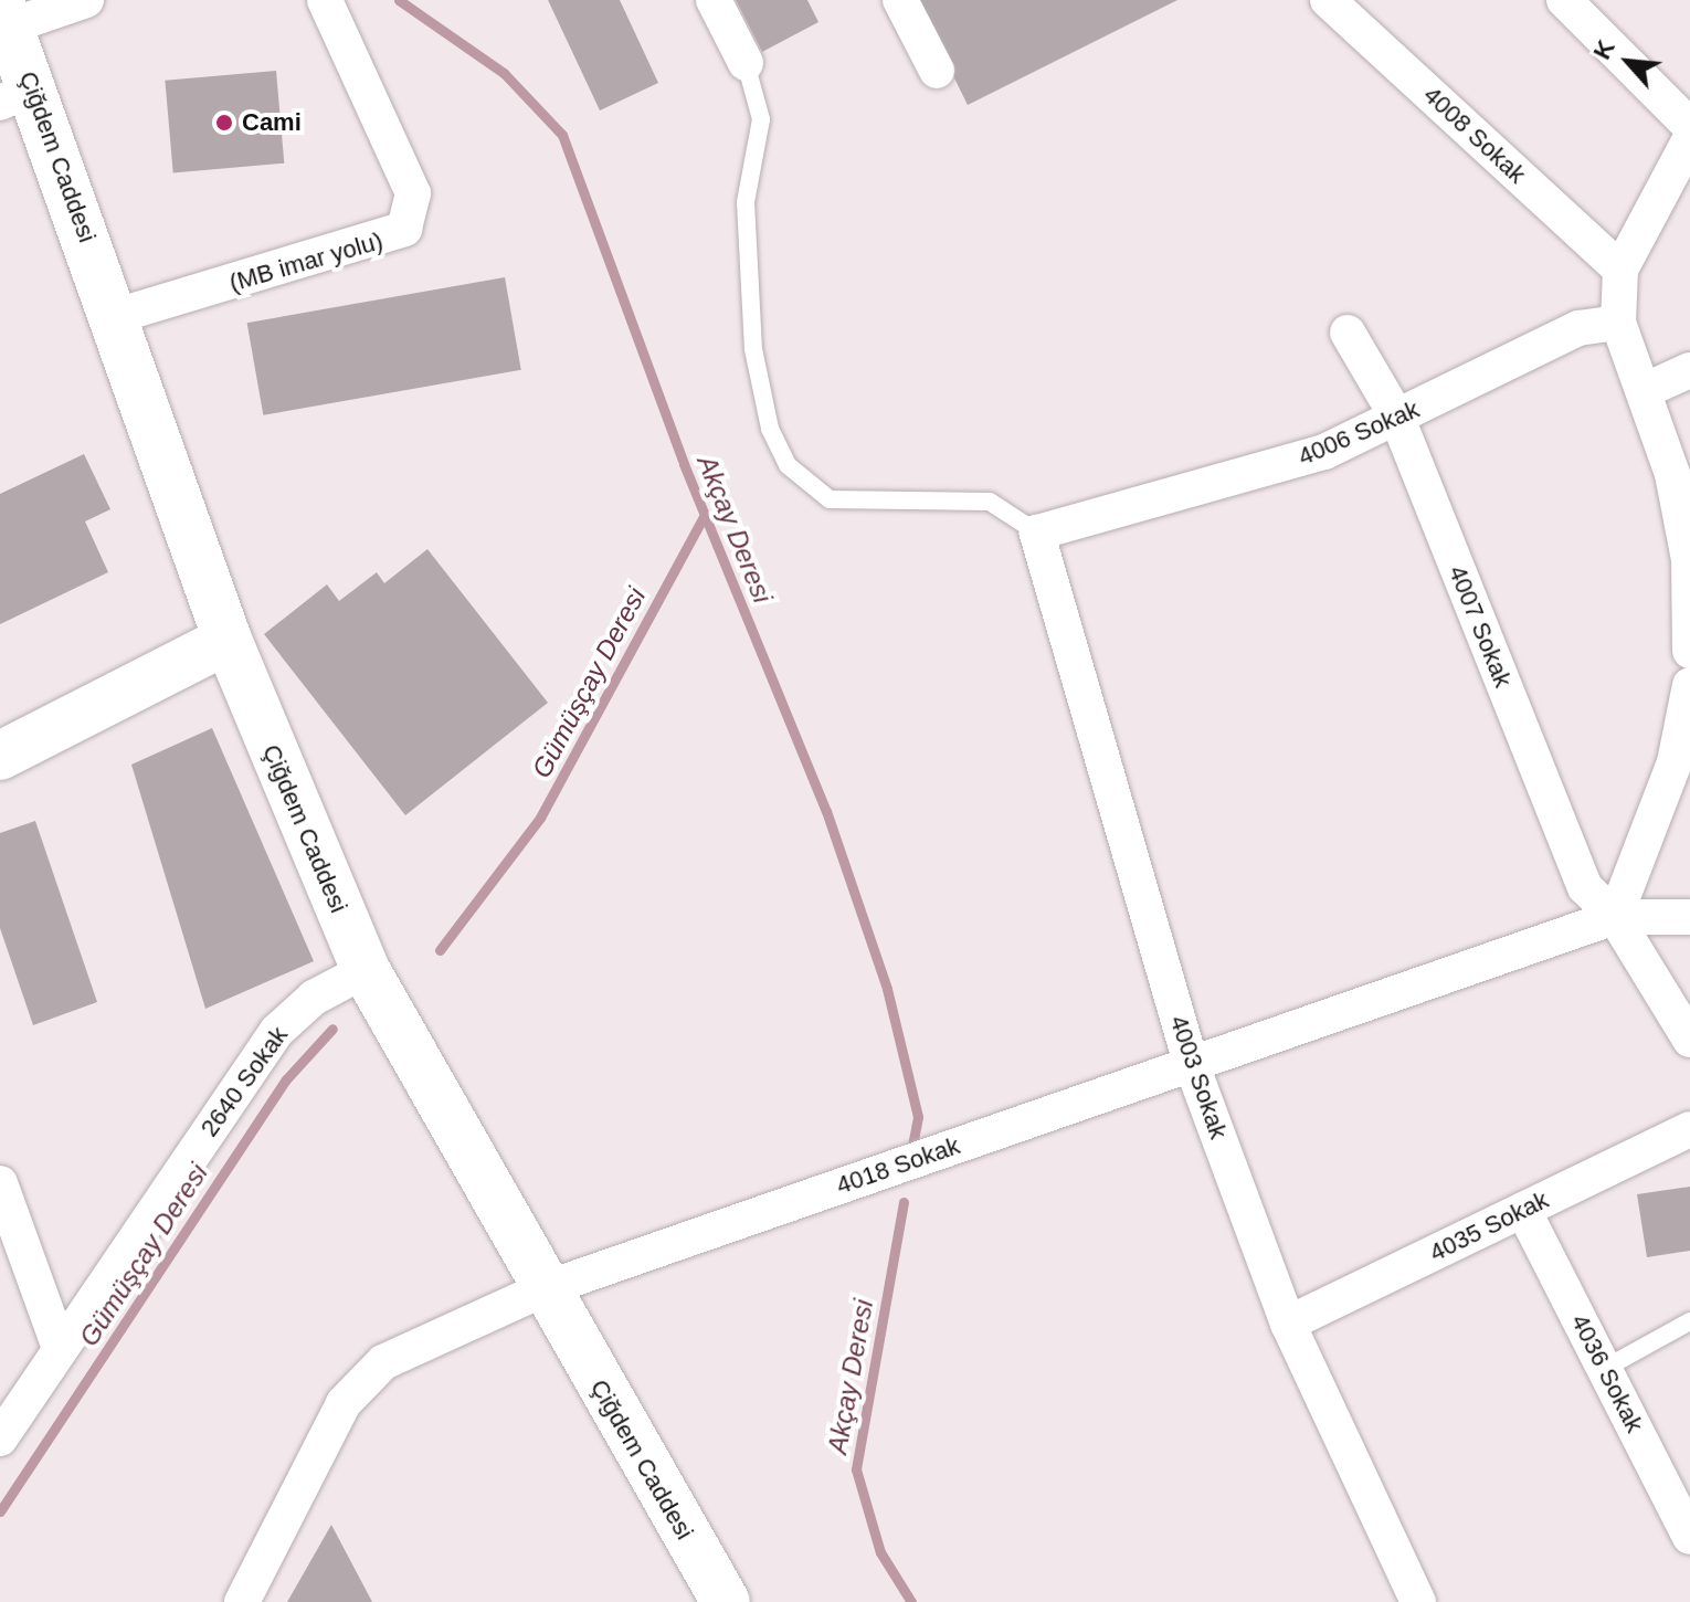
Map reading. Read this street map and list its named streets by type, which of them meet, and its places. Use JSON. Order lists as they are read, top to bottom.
{
  "streets": {
    "street": [
      "4008 Sokak",
      "Çiğdem Caddesi",
      "(MB imar yolu)",
      "4006 Sokak",
      "4007 Sokak",
      "4003 Sokak",
      "2640 Sokak",
      "4018 Sokak",
      "4035 Sokak",
      "4036 Sokak"
    ]
  },
  "crossings": [
    ["Çiğdem Caddesi", "(MB imar yolu)"],
    ["Çiğdem Caddesi", "2640 Sokak"],
    ["Çiğdem Caddesi", "4018 Sokak"],
    ["4006 Sokak", "4007 Sokak"],
    ["4006 Sokak", "4003 Sokak"],
    ["4007 Sokak", "4018 Sokak"],
    ["4003 Sokak", "4018 Sokak"],
    ["4003 Sokak", "4035 Sokak"],
    ["4035 Sokak", "4036 Sokak"]
  ],
  "water": ["Akçay Deresi", "Gümüşçay Deresi"],
  "places": ["Cami"],
  "north": "top left"
}
